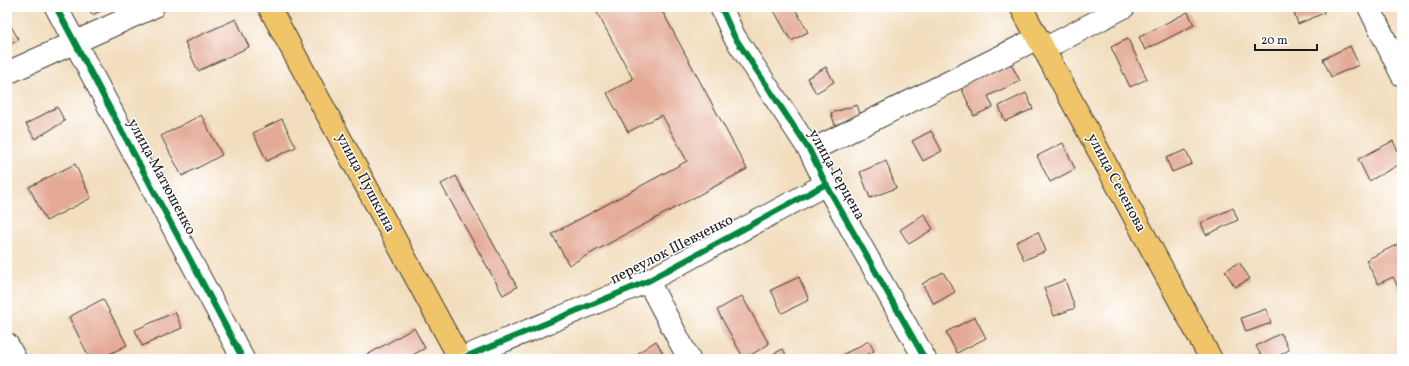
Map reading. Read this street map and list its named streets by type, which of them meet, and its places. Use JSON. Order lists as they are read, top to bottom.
{
  "streets": {
    "main road": ["улица Пушкина", "улица Сеченова"],
    "street": ["улица Герцена", "улица Матюшенко", "переулок Шевченко"]
  },
  "crossings": [
    ["улица Герцена", "переулок Шевченко"],
    ["улица Пушкина", "переулок Шевченко"]
  ],
  "scale_bar": "20 m"
}
